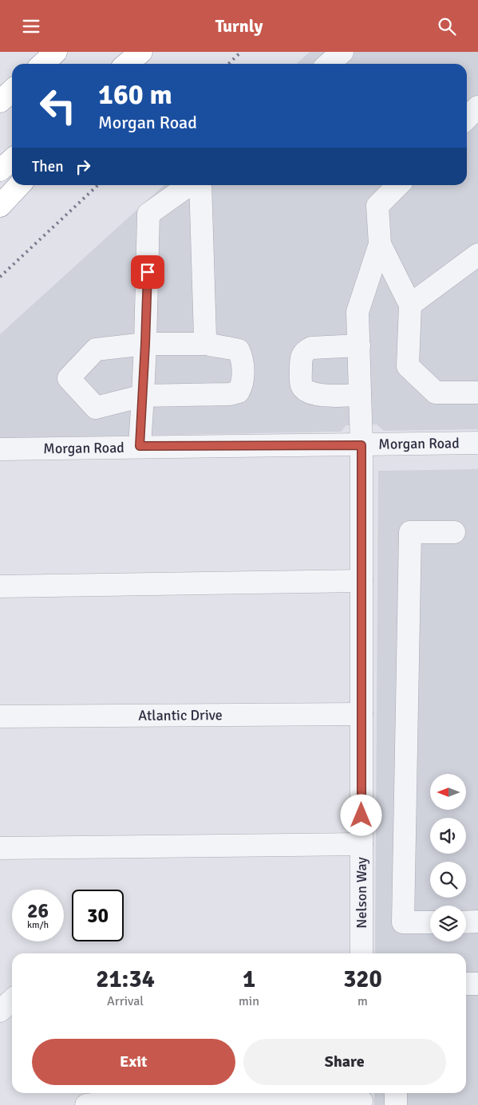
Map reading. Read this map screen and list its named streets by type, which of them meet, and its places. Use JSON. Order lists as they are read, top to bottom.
{
  "streets": {
    "street": ["Morgan Road", "Atlantic Drive", "Nelson Way"]
  },
  "crossings": [
    ["Morgan Road", "Nelson Way"],
    ["Atlantic Drive", "Nelson Way"]
  ],
  "north": "left",
  "page": {
    "header": "Turnly",
    "turn": ["160 m", "Morgan Road"],
    "then": "Then",
    "speed": "26 km/h",
    "limit": "30",
    "eta": [
      "21:34",
      "Arrival",
      "1",
      "min",
      "320",
      "m"
    ],
    "buttons": ["Exit", "Share"]
  }
}
